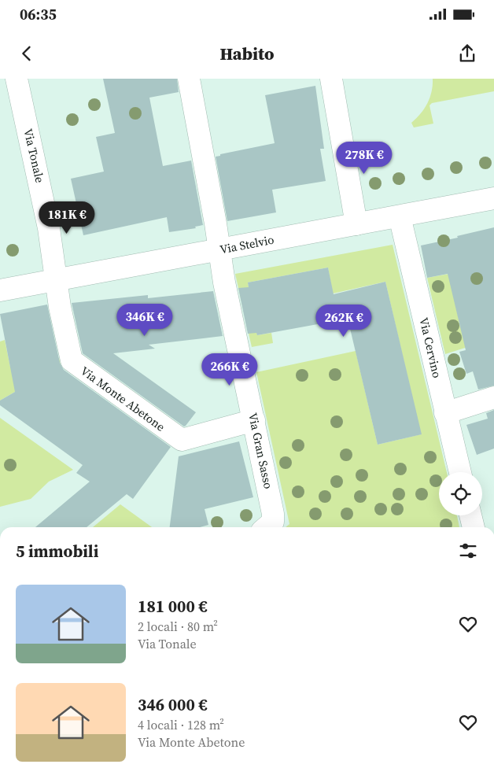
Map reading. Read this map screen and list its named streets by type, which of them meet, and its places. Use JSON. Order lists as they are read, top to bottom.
{
  "streets": {
    "street": [
      "Via Tonale",
      "Via Stelvio",
      "Via Cervino",
      "Via Monte Abetone",
      "Via Gran Sasso"
    ]
  },
  "crossings": [
    ["Via Tonale", "Via Stelvio"],
    ["Via Tonale", "Via Monte Abetone"],
    ["Via Stelvio", "Via Cervino"],
    ["Via Stelvio", "Via Monte Abetone"],
    ["Via Stelvio", "Via Gran Sasso"],
    ["Via Monte Abetone", "Via Gran Sasso"]
  ],
  "page": {
    "status": "06:35",
    "header": "Habito",
    "price": [
      "278K €",
      "181K €",
      "346K €",
      "262K €",
      "266K €"
    ],
    "heading": "5 immobili",
    "list": [
      {
        "name": "181 000 €",
        "note": "2 locali · 80 m² · Via Tonale"
      },
      {
        "name": "346 000 €",
        "note": "4 locali · 128 m² · Via Monte Abetone"
      }
    ]
  }
}
